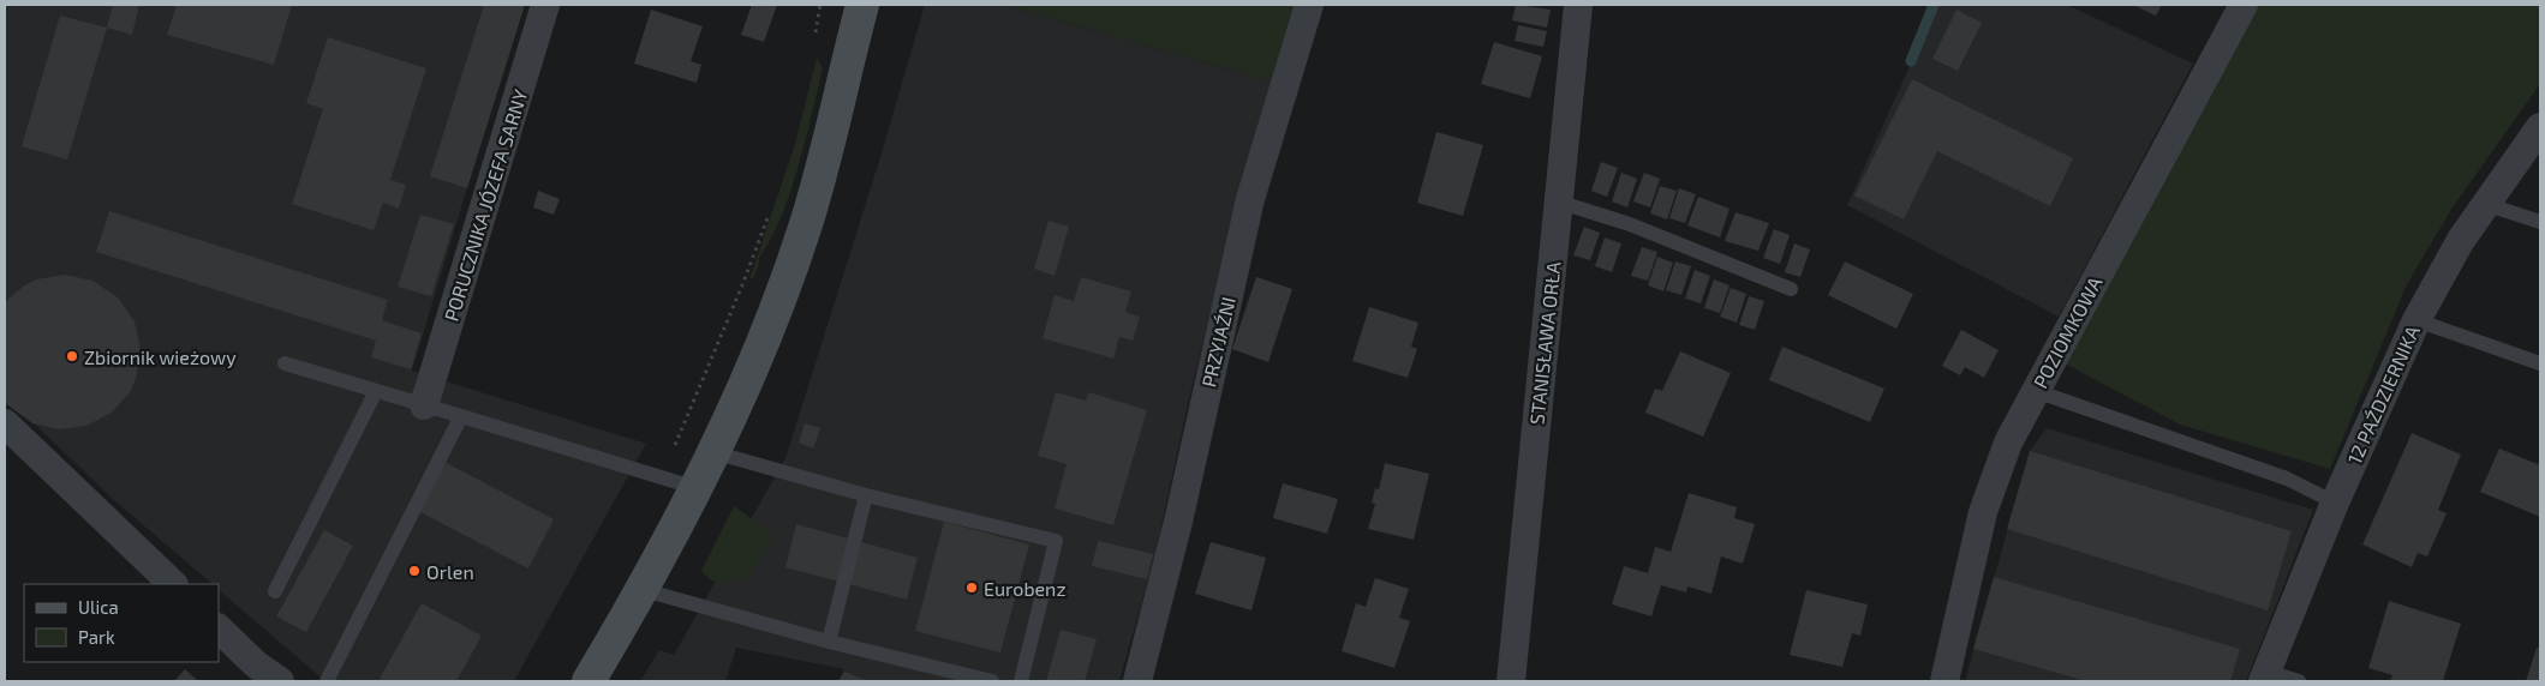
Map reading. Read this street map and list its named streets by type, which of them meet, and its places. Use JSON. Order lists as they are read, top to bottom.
{
  "streets": {
    "street": [
      "PORUCZNIKA JÓZEFA SARNY",
      "POZIOMKOWA",
      "PRZYJAŹNI",
      "STANISŁAWA ORŁA",
      "12 PAŹDZIERNIKA"
    ]
  },
  "places": ["Zbiornik wieżowy", "Orlen", "Eurobenz"],
  "legend": ["Ulica", "Park"]
}
